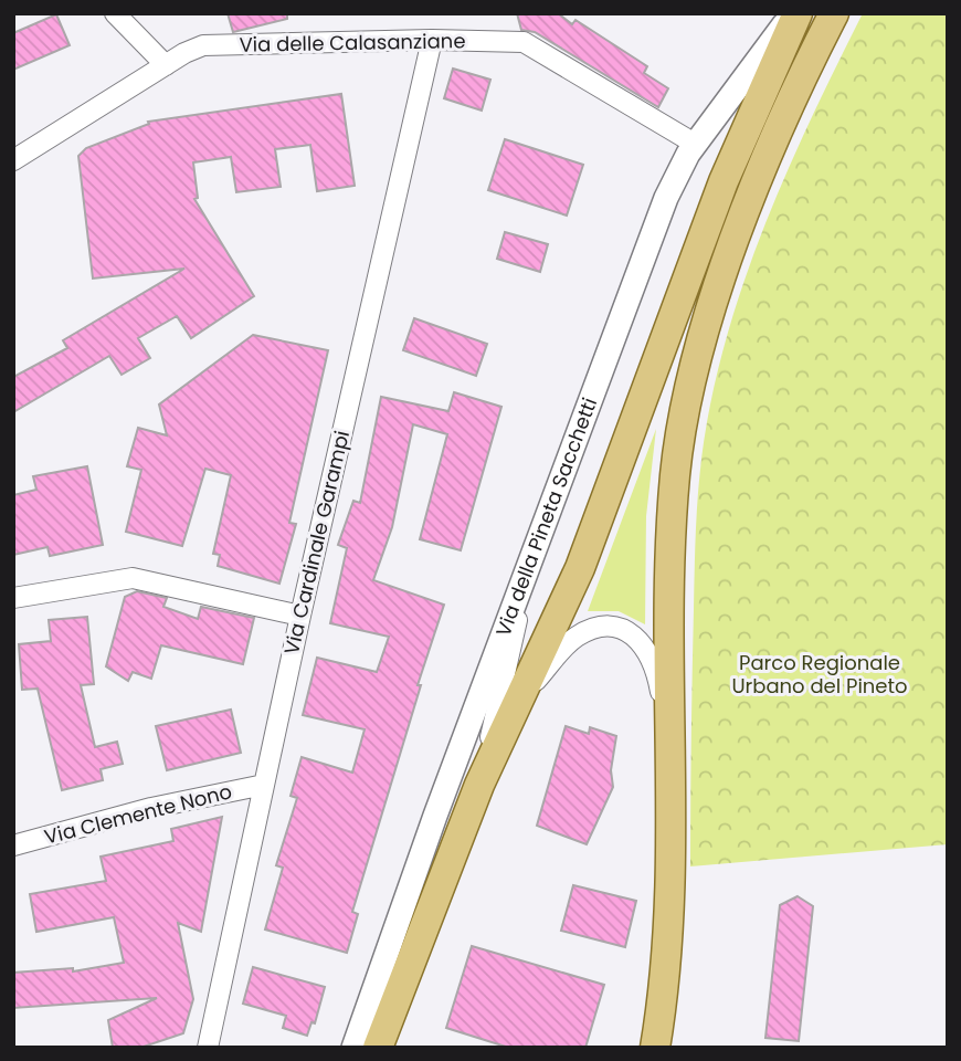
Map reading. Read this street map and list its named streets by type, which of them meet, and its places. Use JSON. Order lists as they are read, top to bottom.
{
  "streets": {
    "main road": ["Via della Pineta Sacchetti"],
    "street": ["Via delle Calasanziane", "Via Cardinale Garampi", "Via Clemente Nono"]
  },
  "crossings": [
    ["Via delle Calasanziane", "Via della Pineta Sacchetti"],
    ["Via delle Calasanziane", "Via Cardinale Garampi"],
    ["Via Cardinale Garampi", "Via Clemente Nono"]
  ],
  "parks": ["Parco Regionale Urbano del Pineto"]
}
